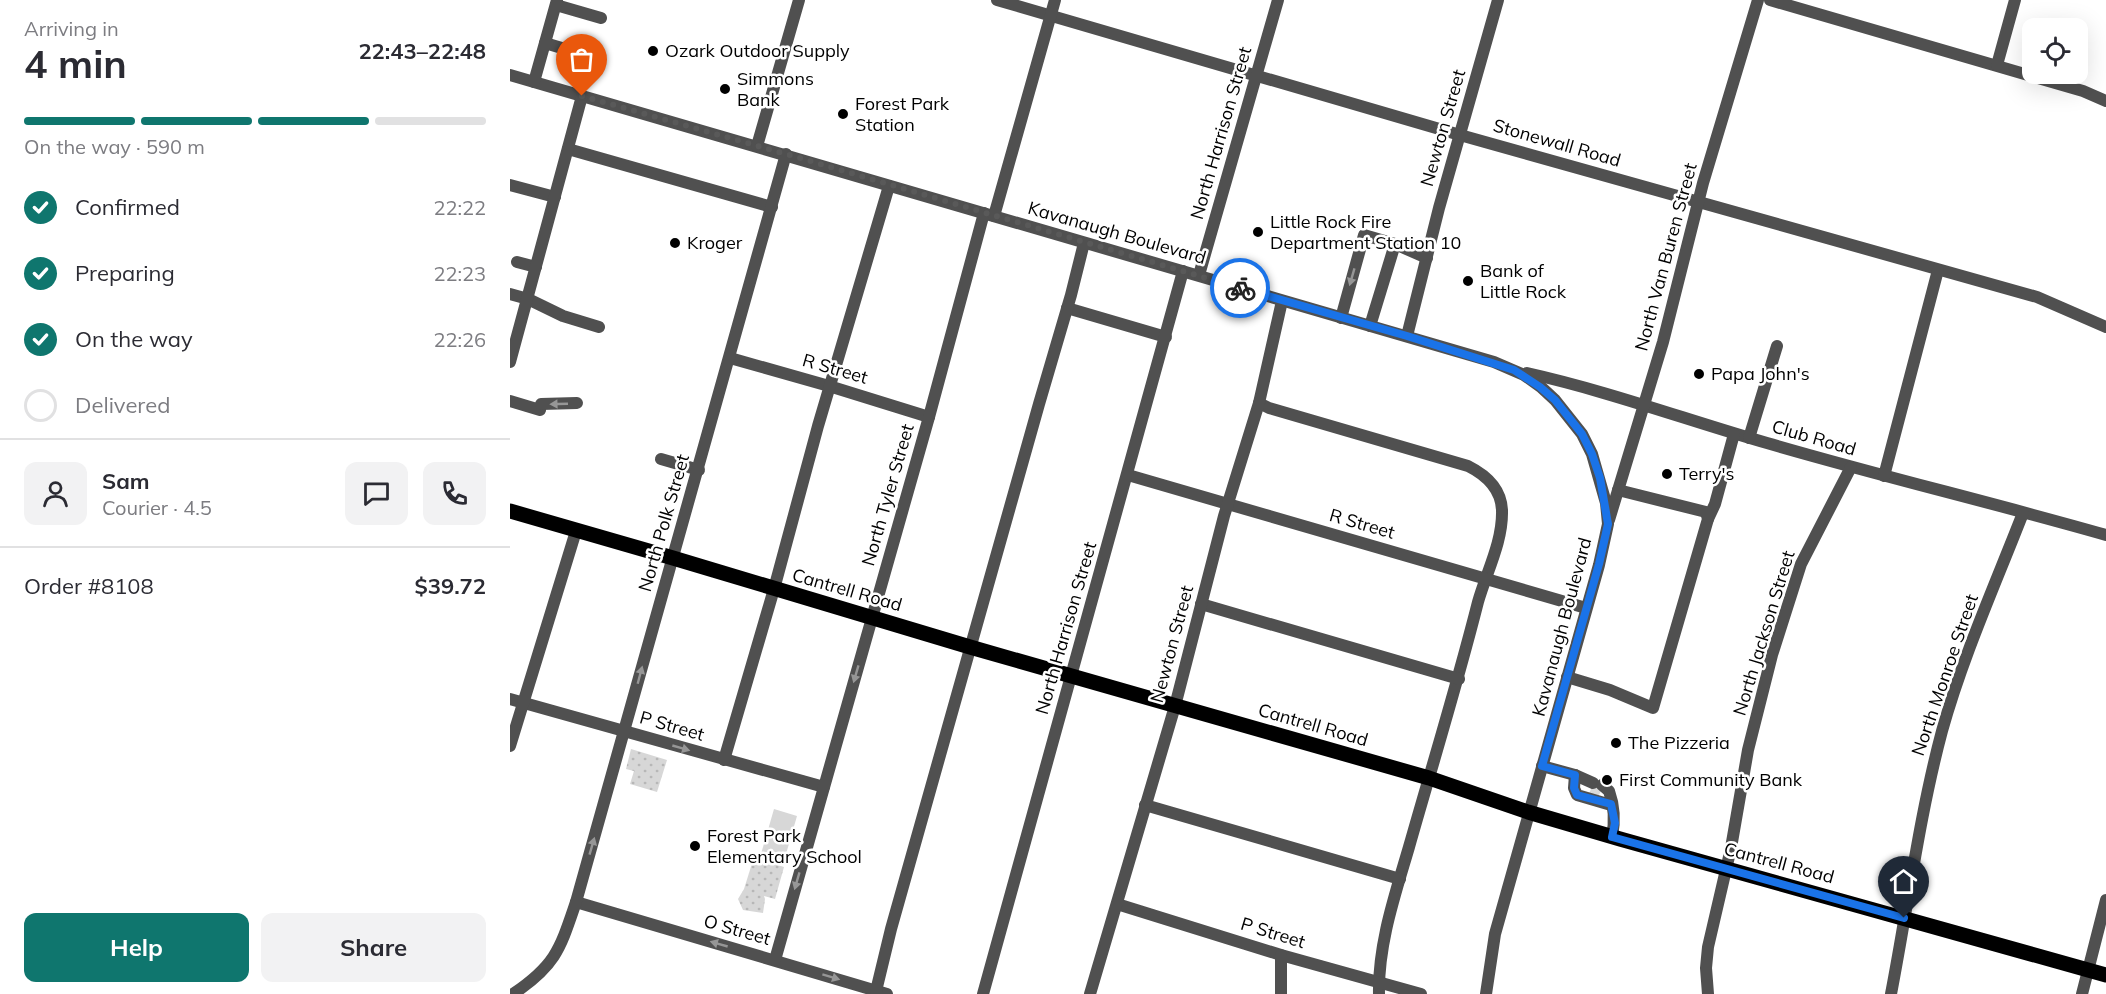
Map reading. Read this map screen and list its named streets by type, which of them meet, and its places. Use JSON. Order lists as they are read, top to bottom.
{
  "streets": {
    "main road": ["Cantrell Road"],
    "street": [
      "Newton Street",
      "North Harrison Street",
      "Stonewall Road",
      "Kavanaugh Boulevard",
      "North Van Buren Street",
      "R Street",
      "Club Road",
      "North Tyler Street",
      "North Polk Street",
      "North Jackson Street",
      "North Monroe Street",
      "P Street",
      "O Street"
    ]
  },
  "crossings": [
    ["Newton Street", "Stonewall Road"],
    ["Newton Street", "Kavanaugh Boulevard"],
    ["Newton Street", "R Street"],
    ["Newton Street", "Cantrell Road"],
    ["Newton Street", "P Street"],
    ["North Harrison Street", "Stonewall Road"],
    ["North Harrison Street", "Kavanaugh Boulevard"],
    ["North Harrison Street", "R Street"],
    ["North Harrison Street", "Cantrell Road"],
    ["Stonewall Road", "North Van Buren Street"],
    ["Stonewall Road", "North Tyler Street"],
    ["Kavanaugh Boulevard", "North Van Buren Street"],
    ["Kavanaugh Boulevard", "R Street"],
    ["Kavanaugh Boulevard", "Club Road"],
    ["Kavanaugh Boulevard", "North Tyler Street"],
    ["Kavanaugh Boulevard", "North Polk Street"],
    ["Kavanaugh Boulevard", "Cantrell Road"],
    ["North Van Buren Street", "Club Road"],
    ["R Street", "North Tyler Street"],
    ["R Street", "North Polk Street"],
    ["Club Road", "North Jackson Street"],
    ["Club Road", "North Monroe Street"],
    ["North Tyler Street", "Cantrell Road"],
    ["North Tyler Street", "P Street"],
    ["North Tyler Street", "O Street"],
    ["North Polk Street", "Cantrell Road"],
    ["North Polk Street", "P Street"],
    ["North Polk Street", "O Street"],
    ["Cantrell Road", "North Jackson Street"],
    ["Cantrell Road", "North Monroe Street"]
  ],
  "places": [
    "Ozark Outdoor Supply",
    "Simmons Bank",
    "Forest Park Station",
    "Little Rock Fire Department Station 10",
    "Kroger",
    "Bank of Little Rock",
    "Papa John's",
    "Terry's",
    "The Pizzeria",
    "First Community Bank",
    "Forest Park Elementary School"
  ],
  "page": {
    "heading": ["4 min", "Arriving in", "22:43–22:48"],
    "panel": [
      "Sam",
      "Courier · 4.5",
      "Order #8108",
      "$39.72"
    ],
    "bar": "On the way · 590 m",
    "list": [
      ["Confirmed", "22:22"],
      ["Preparing", "22:23"],
      ["On the way", "22:26"],
      "Delivered"
    ],
    "buttons": ["Help", "Share"]
  }
}
